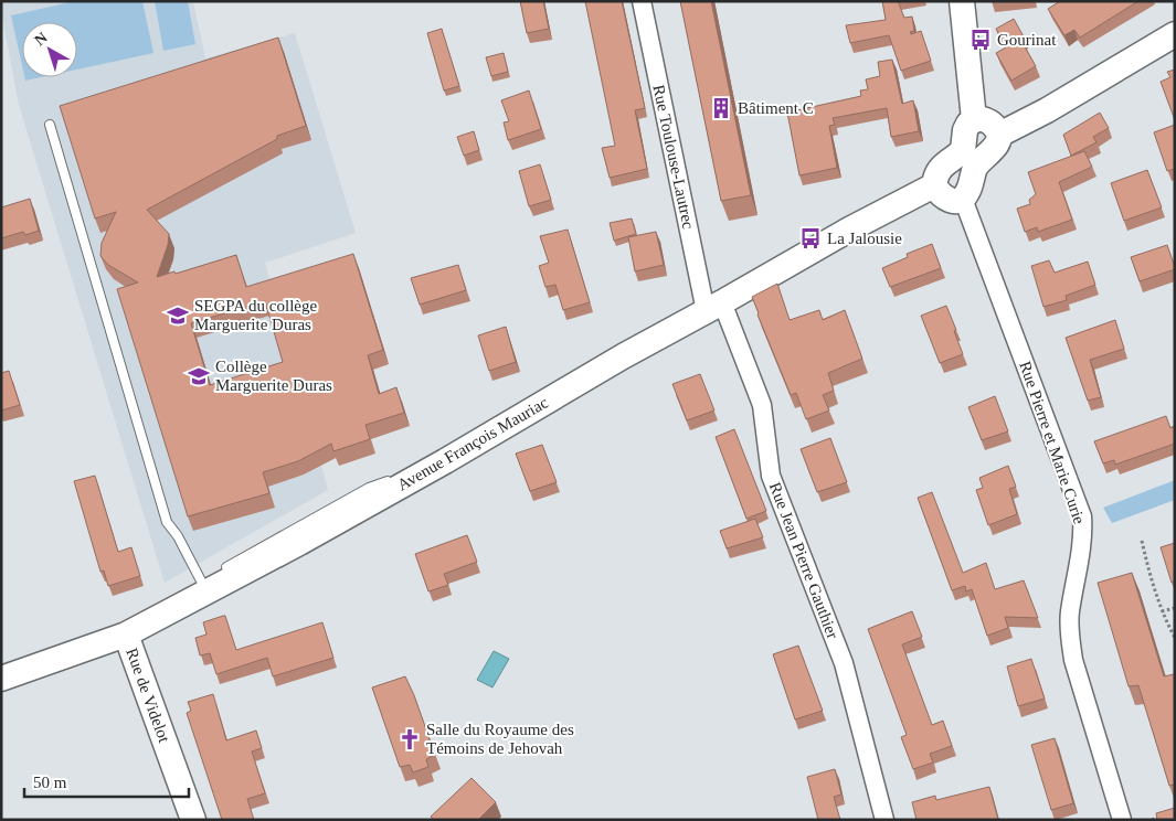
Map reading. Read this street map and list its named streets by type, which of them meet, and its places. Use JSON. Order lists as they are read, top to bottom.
{
  "streets": {
    "street": [
      "Rue Toulouse-Lautrec",
      "Rue Pierre et Marie Curie",
      "Avenue François Mauriac",
      "Rue Jean Pierre Gauthier",
      "Rue de Videlot"
    ]
  },
  "crossings": [
    ["Rue Toulouse-Lautrec", "Avenue François Mauriac"],
    ["Rue Toulouse-Lautrec", "Rue Jean Pierre Gauthier"],
    ["Avenue François Mauriac", "Rue Jean Pierre Gauthier"],
    ["Avenue François Mauriac", "Rue de Videlot"]
  ],
  "places": {
    "bus stop": ["Gourinat", "La Jalousie"],
    "building": ["Bâtiment C"],
    "school or university": ["SEGPA du collège Marguerite Duras", "Collège Marguerite Duras"],
    "church": ["Salle du Royaume des Témoins de Jehovah"]
  },
  "scale_bar": "50 m",
  "north": "top left"
}
